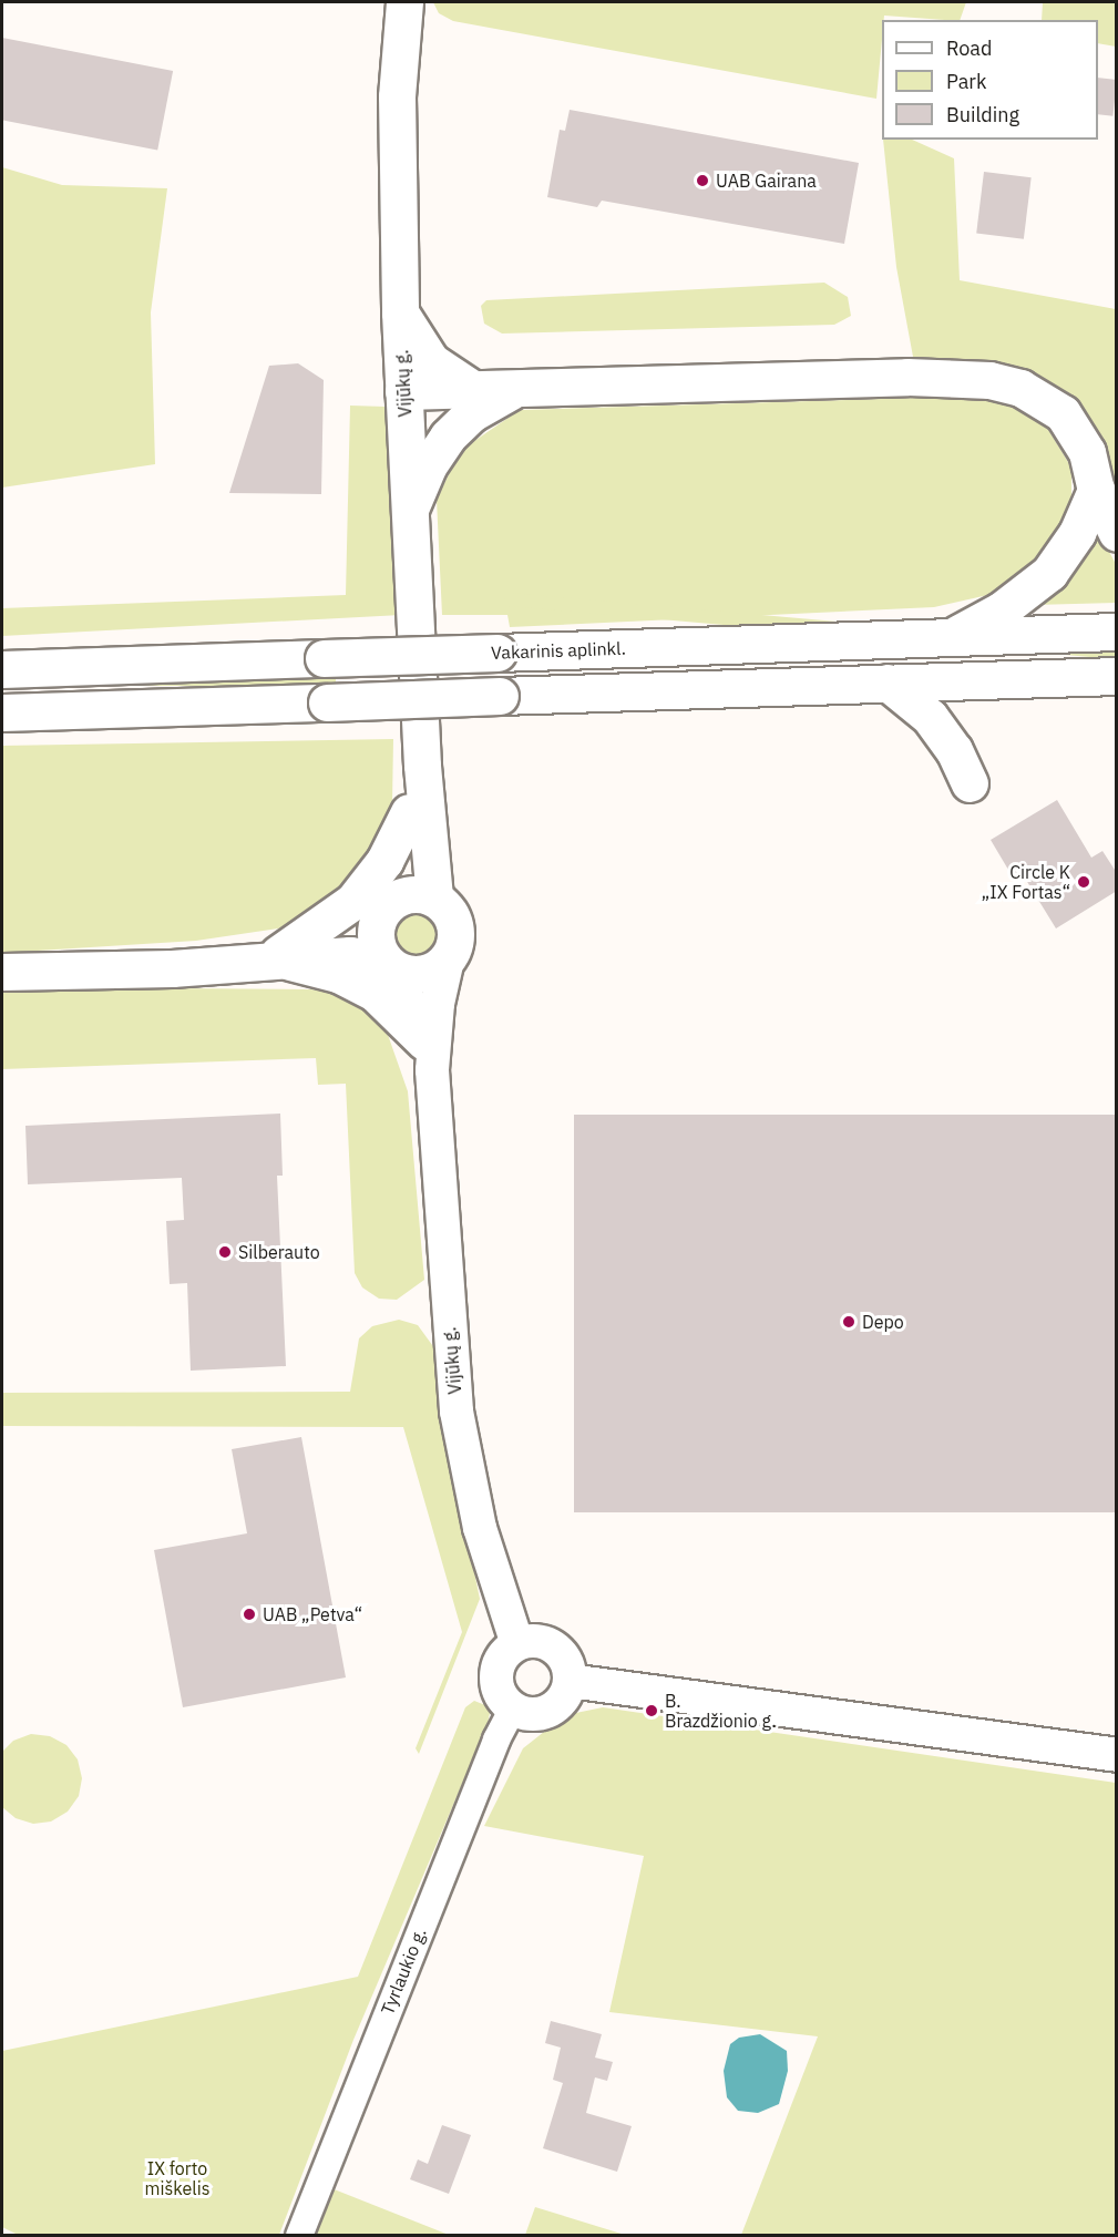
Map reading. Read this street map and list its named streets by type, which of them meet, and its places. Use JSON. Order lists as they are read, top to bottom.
{
  "streets": {
    "main road": ["Vijūkų g.", "Vakarinis aplinkl."],
    "street": ["Tyrlaukio g."]
  },
  "crossings": [
    ["Vijūkų g.", "Tyrlaukio g."]
  ],
  "parks": ["IX forto miškelis"],
  "places": [
    "UAB Gairana",
    "Circle K „IX Fortas“",
    "Silberauto",
    "Depo",
    "UAB „Petva“",
    "B. Brazdžionio g."
  ],
  "legend": ["Road", "Park", "Building"]
}
